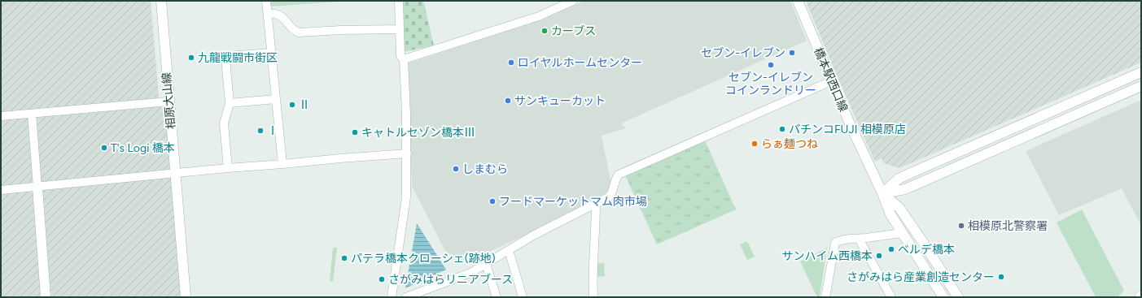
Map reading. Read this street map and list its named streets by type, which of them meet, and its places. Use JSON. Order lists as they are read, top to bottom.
{
  "streets": {
    "street": ["橋本駅西口線", "相原大山線"]
  },
  "places": [
    "カーブス",
    "セブン-イレブン",
    "九龍戦闘市街区",
    "ロイヤルホームセンター",
    "セブン-イレブン コインランドリー",
    "サンキューカット",
    "Ⅱ",
    "パチンコFUJI 相模原店",
    "Ⅰ",
    "キャトルセゾン橋本Ⅲ",
    "らぁ麺つね",
    "T's Logi 橋本",
    "しまむら",
    "フードマーケットマム肉市場",
    "相模原北警察署",
    "ベルデ橋本",
    "サンハイム西橋本",
    "パテラ橋本クローシェ(跡地)",
    "さがみはら産業創造センター",
    "さがみはらリニアブース"
  ]
}
